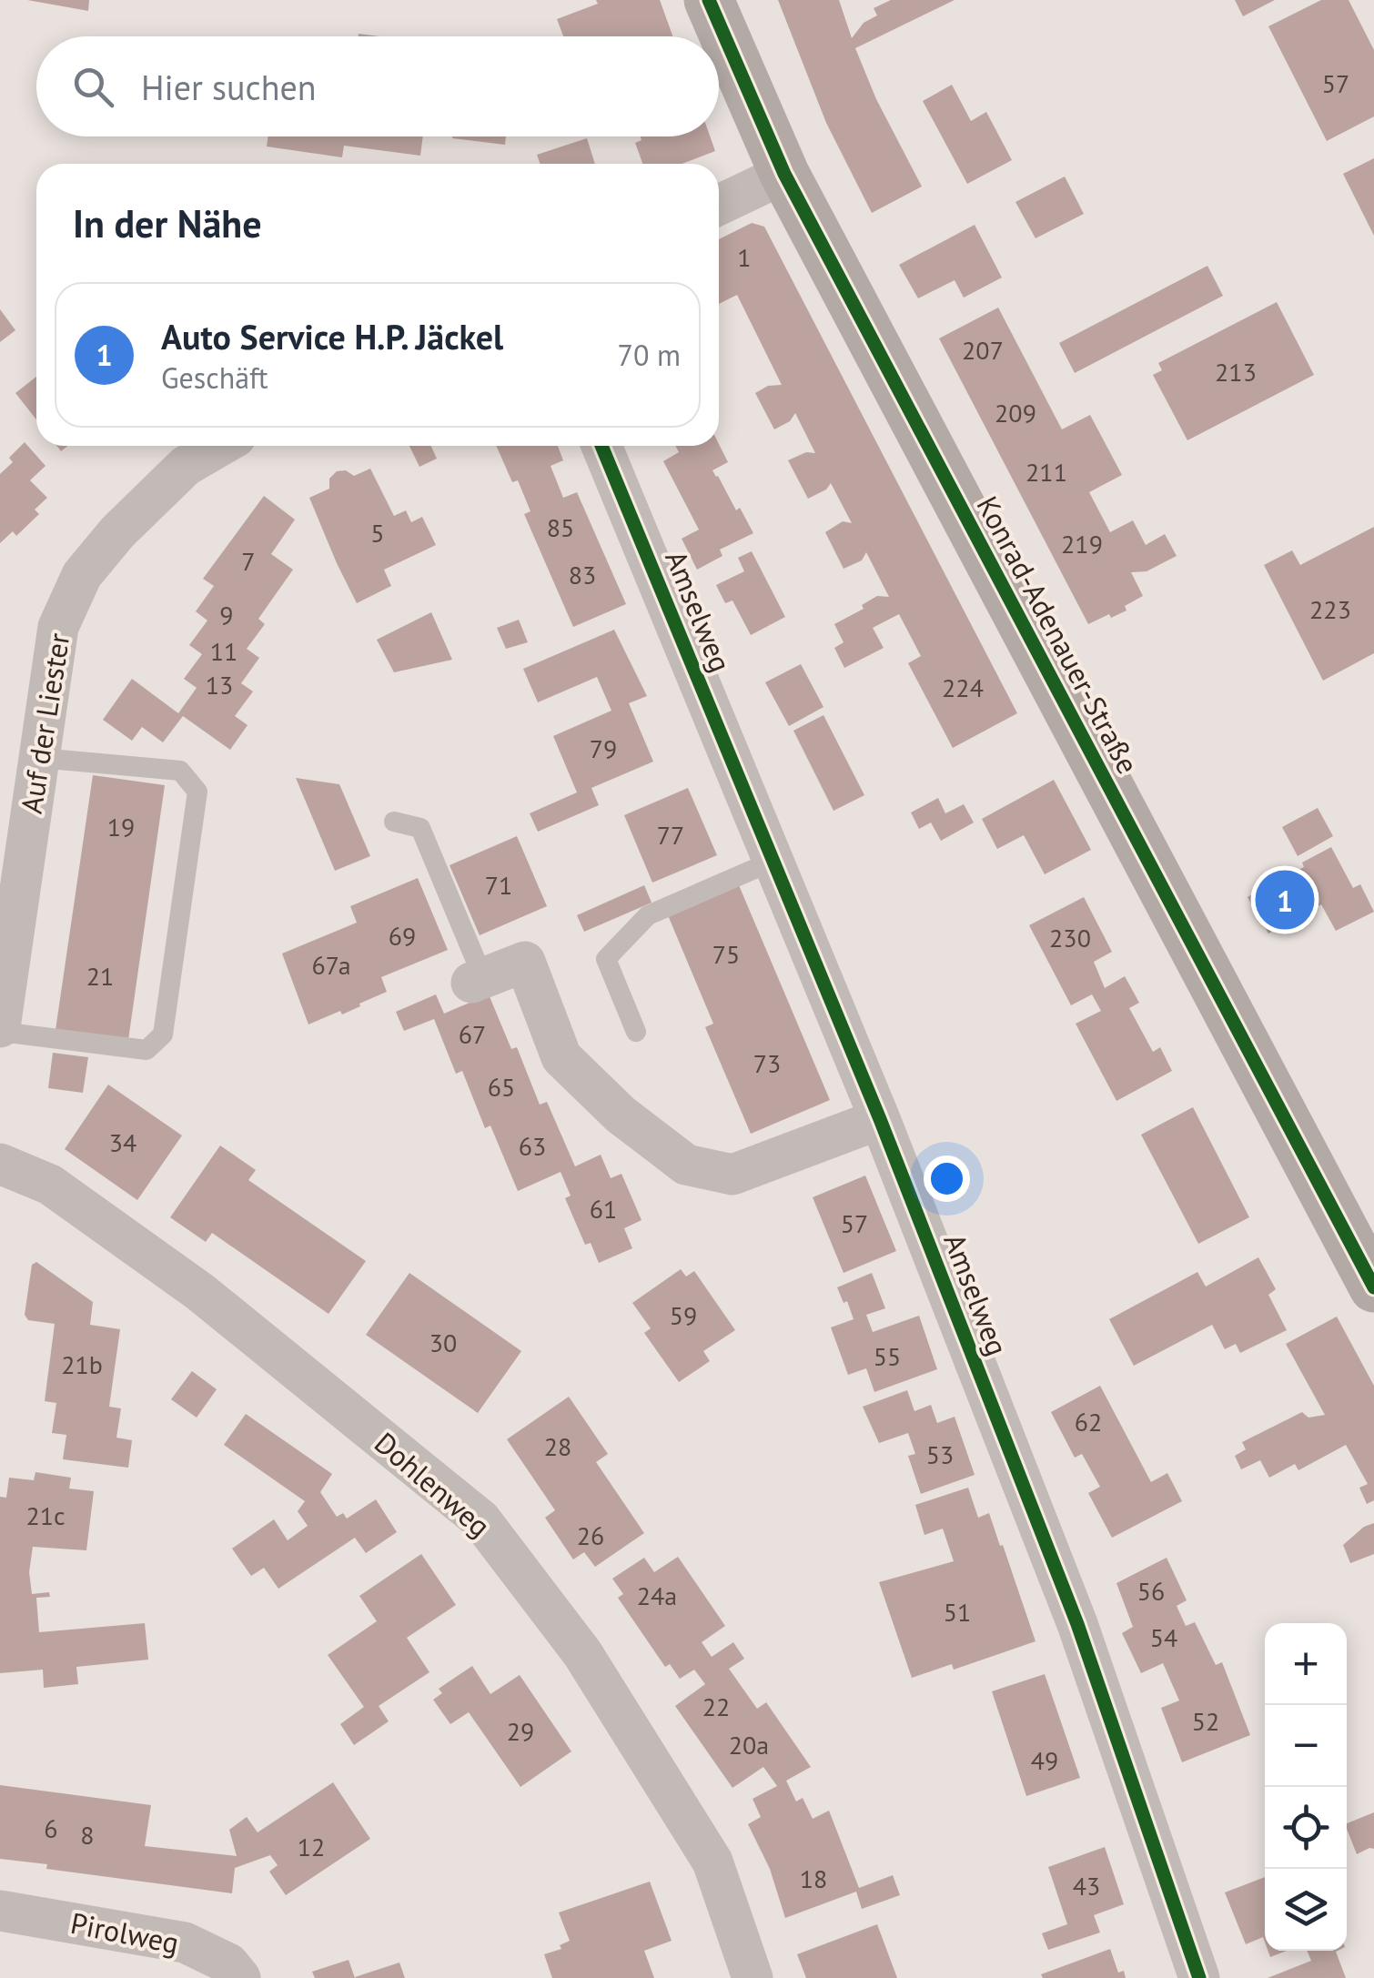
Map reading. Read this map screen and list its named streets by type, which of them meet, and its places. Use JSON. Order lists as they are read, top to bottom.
{
  "streets": {
    "street": [
      "Amselweg",
      "Konrad-Adenauer-Straße",
      "Auf der Liester",
      "Dohlenweg",
      "Pirolweg"
    ]
  },
  "house_numbers": [
    "57",
    "1",
    "207",
    "213",
    "209",
    "211",
    "85",
    "5",
    "219",
    "7",
    "83",
    "223",
    "9",
    "11",
    "13",
    "224",
    "79",
    "19",
    "77",
    "71",
    "69",
    "230",
    "75",
    "67a",
    "21",
    "67",
    "73",
    "65",
    "34",
    "63",
    "61",
    "57",
    "59",
    "30",
    "55",
    "21b",
    "62",
    "28",
    "53",
    "21c",
    "26",
    "56",
    "24a",
    "51",
    "54",
    "22",
    "52",
    "29",
    "20a",
    "49",
    "6",
    "8",
    "12",
    "18",
    "43"
  ],
  "page": {
    "search": "Hier suchen",
    "heading": "In der Nähe",
    "list": [
      {
        "mark": "1",
        "name": "Auto Service H.P. Jäckel",
        "note": "Geschäft",
        "value": "70 m"
      }
    ],
    "pins": "1",
    "map_buttons": ["+", "−"]
  }
}
